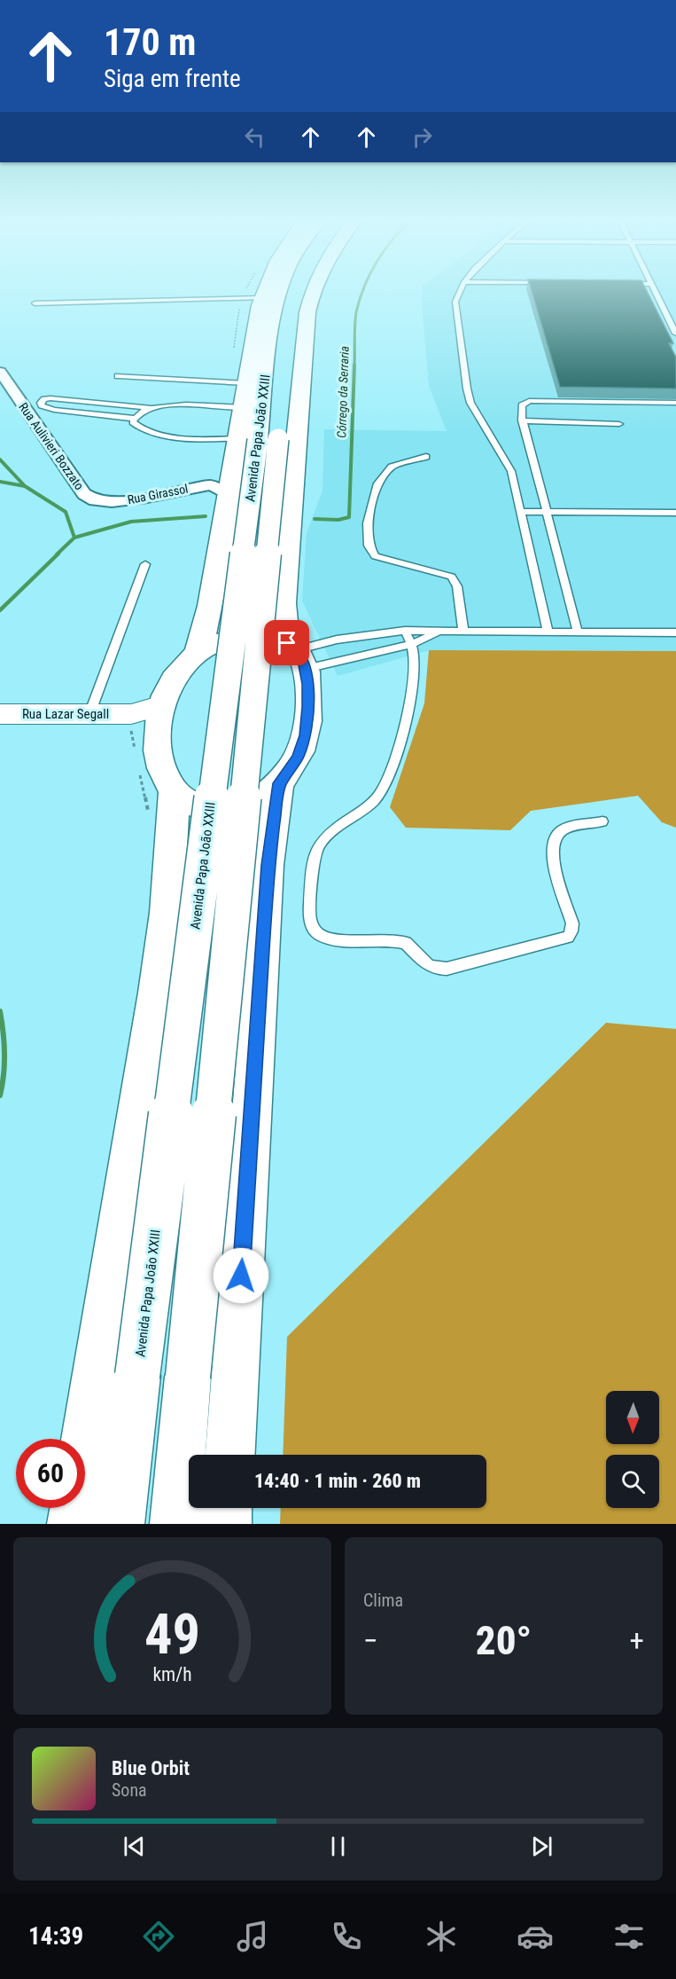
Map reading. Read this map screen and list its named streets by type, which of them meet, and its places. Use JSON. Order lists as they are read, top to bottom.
{
  "streets": {
    "main road": ["Avenida Papa João XXIII"],
    "street": ["Rua Aulivieri Bozzato", "Rua Girassol", "Rua Lazar Segall"]
  },
  "crossings": [
    ["Avenida Papa João XXIII", "Rua Girassol"],
    ["Avenida Papa João XXIII", "Rua Lazar Segall"],
    ["Rua Aulivieri Bozzato", "Rua Girassol"]
  ],
  "water": ["Córrego da Serraria"],
  "north": "bottom",
  "page": {
    "turn": ["170 m", "Siga em frente"],
    "limit": "60",
    "trip": "14:40 · 1 min · 260 m",
    "tile": "Clima",
    "heat": ["−", "20°", "+"],
    "song": ["Blue Orbit", "Sona"],
    "tabs": "14:39",
    "gauge": ["49", "km/h"]
  }
}
